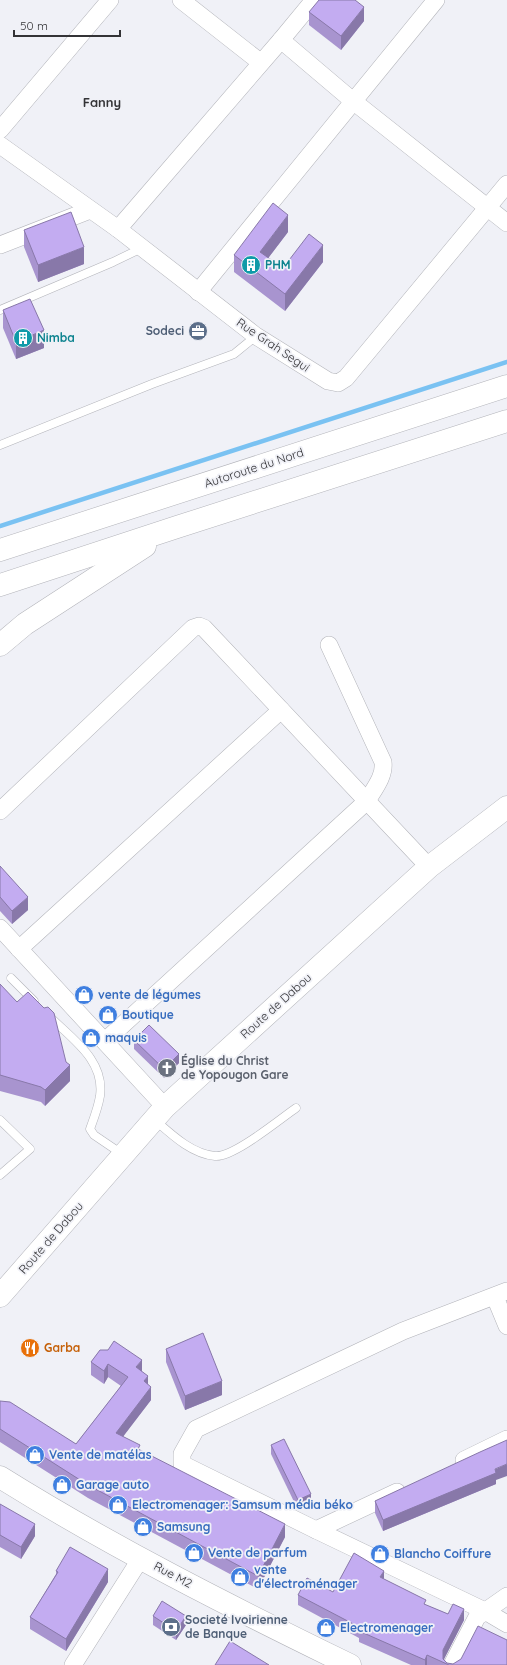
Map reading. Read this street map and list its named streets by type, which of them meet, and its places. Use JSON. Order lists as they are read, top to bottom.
{
  "streets": {
    "main road": ["Autoroute du Nord", "Route de Dabou", "Rue M2"],
    "street": ["Rue Grah Segui"]
  },
  "districts": ["Fanny"],
  "places": {
    "building": ["PHM", "Nimba"],
    "office": ["Sodeci"],
    "shop": [
      "vente de légumes",
      "Boutique",
      "maquis",
      "Vente de matélas",
      "Garage auto",
      "Electromenager: Samsum média béko",
      "Samsung",
      "Vente de parfum",
      "Blancho Coiffure",
      "vente d'électroménager",
      "Electromenager"
    ],
    "church": ["Église du Christ de Yopougon Gare"],
    "restaurant": ["Garba"],
    "bank": ["Societé Ivoirienne de Banque"]
  },
  "scale_bar": "50 m"
}
